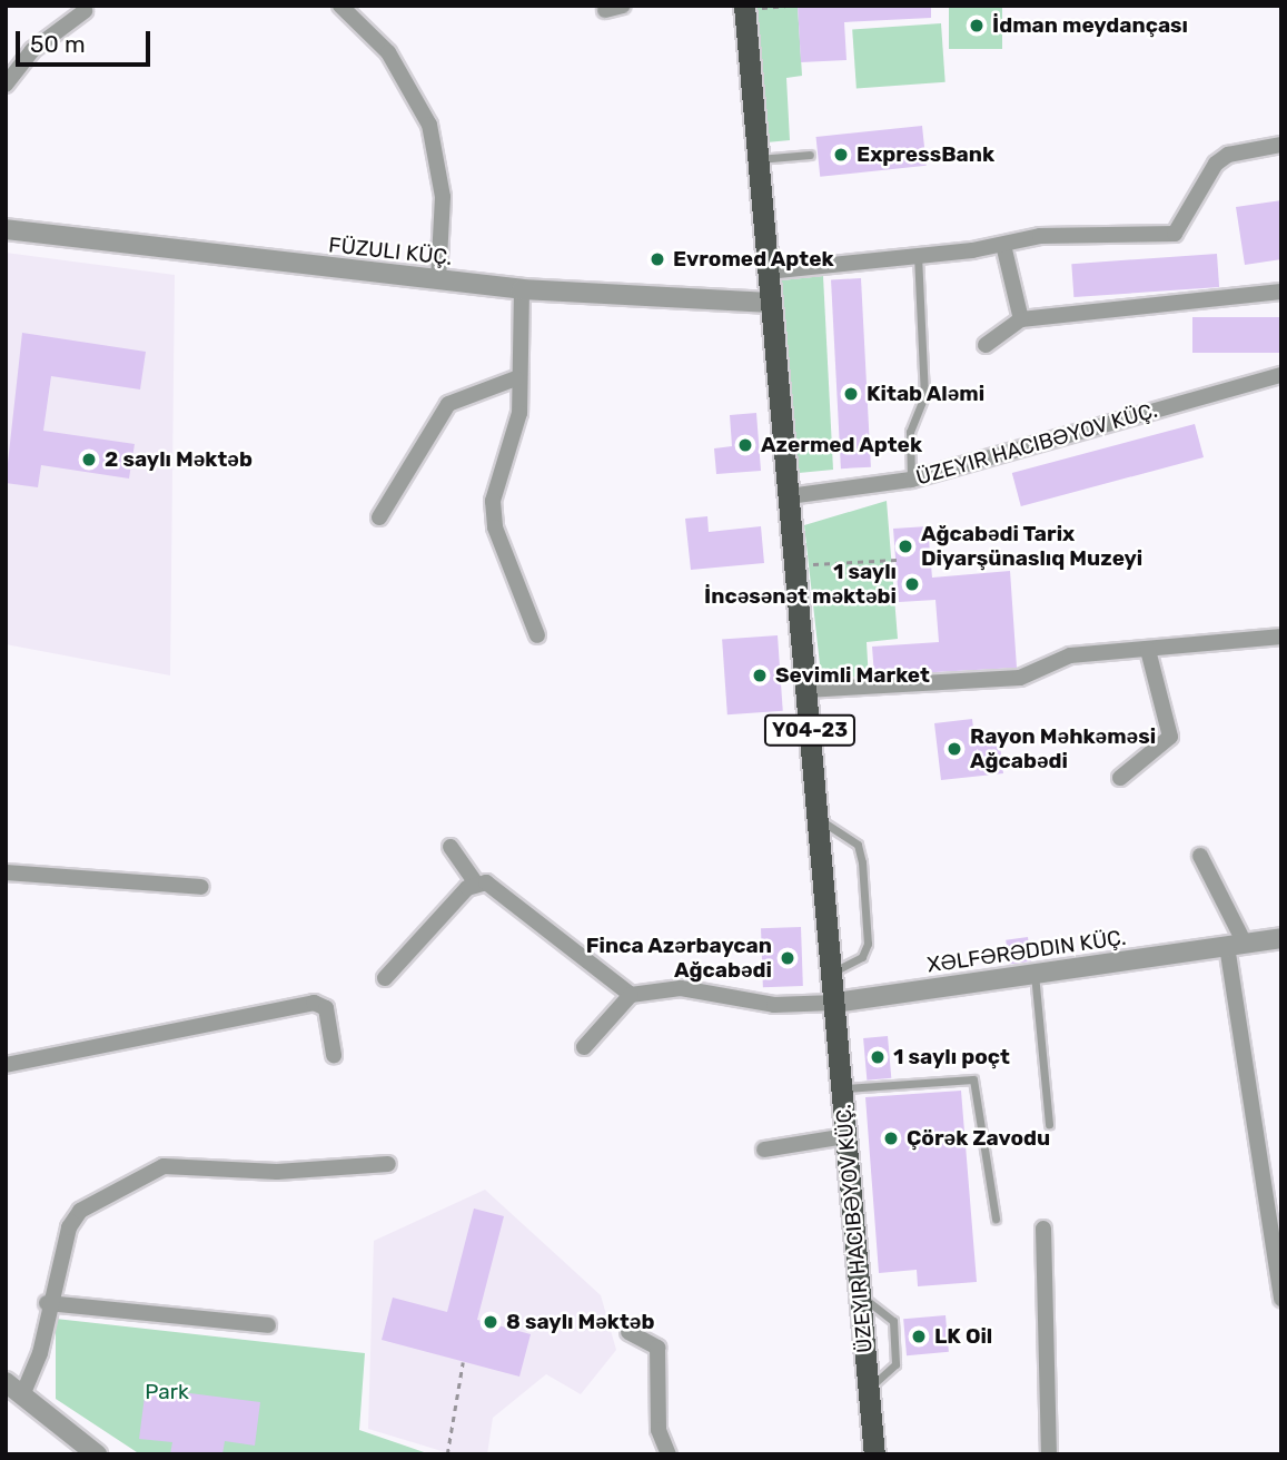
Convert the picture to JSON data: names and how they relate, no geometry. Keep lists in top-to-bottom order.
{
  "streets": {
    "main road": ["Y04-23"],
    "street": ["FÜZULI KÜÇ.", "XƏLFƏRƏDDIN KÜÇ."]
  },
  "crossings": [
    ["FÜZULI KÜÇ.", "Y04-23"],
    ["Y04-23", "XƏLFƏRƏDDIN KÜÇ."]
  ],
  "parks": ["Park"],
  "places": [
    "İdman meydançası",
    "ExpressBank",
    "Evromed Aptek",
    "Kitab Aləmi",
    "Azermed Aptek",
    "2 saylı Məktəb",
    "Ağcabədi Tarix Diyarşünaslıq Muzeyi",
    "1 saylı İncəsənət məktəbi",
    "Sevimli Market",
    "Rayon Məhkəməsi Ağcabədi",
    "Finca Azərbaycan Ağcabədi",
    "1 saylı poçt",
    "Çörək Zavodu",
    "8 saylı Məktəb",
    "LK Oil"
  ],
  "scale_bar": "50 m"
}
